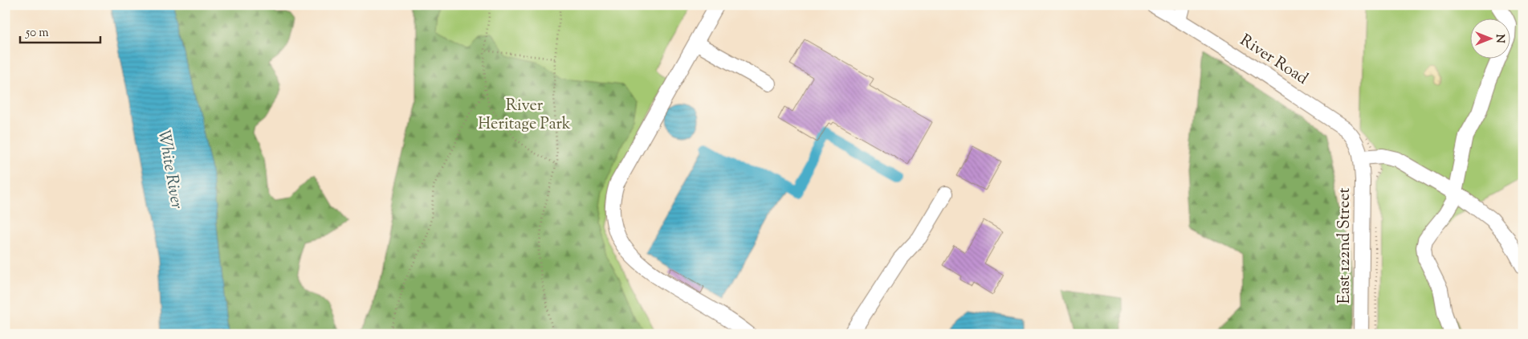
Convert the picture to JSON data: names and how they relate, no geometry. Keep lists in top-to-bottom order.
{
  "streets": {
    "street": ["River Road", "East 122nd Street"]
  },
  "crossings": [
    ["River Road", "East 122nd Street"]
  ],
  "water": ["White River"],
  "parks": ["River Heritage Park"],
  "scale_bar": "50 m",
  "north": "right"
}
